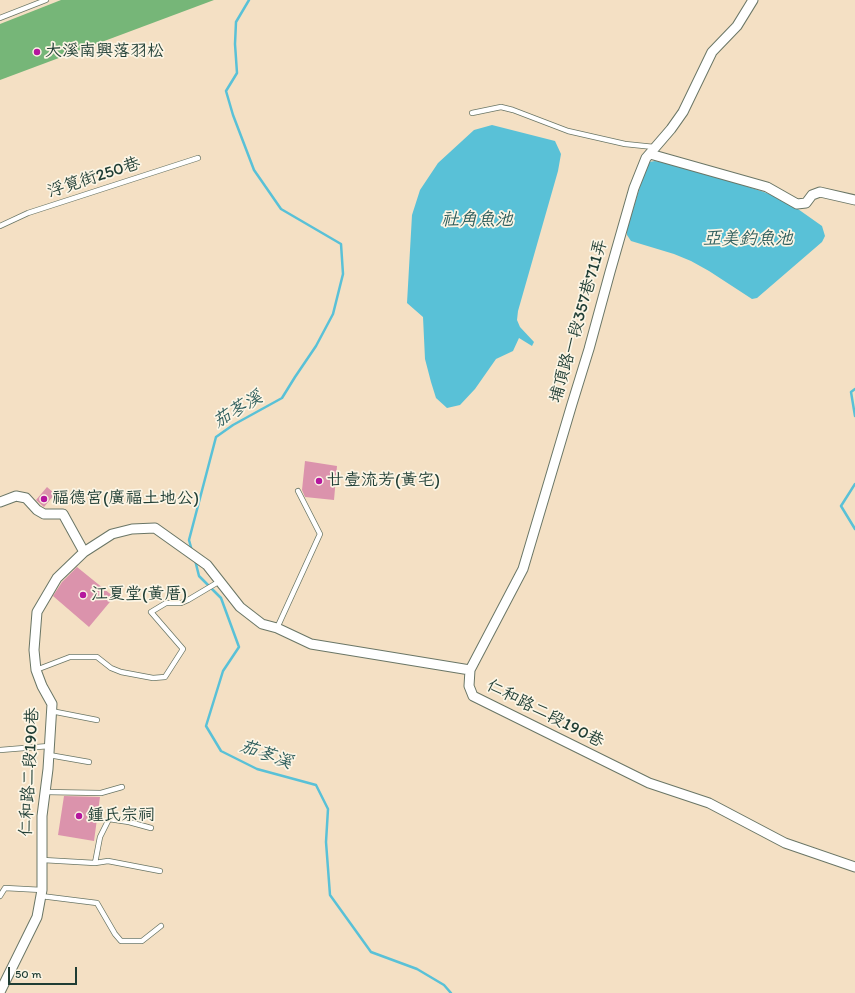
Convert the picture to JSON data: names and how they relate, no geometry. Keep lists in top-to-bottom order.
{
  "streets": {
    "street": ["埔頂路一段357巷711弄", "仁和路二段190巷"],
    "lane": ["浮筧街250巷"]
  },
  "crossings": [
    ["埔頂路一段357巷711弄", "仁和路二段190巷"]
  ],
  "water": ["社角魚池", "亞美釣魚池", "茄苳溪"],
  "places": [
    "大溪南興落羽松",
    "廿壹流芳(黃宅)",
    "福德宮(廣福土地公)",
    "江夏堂(黃厝)",
    "鍾氏宗祠"
  ],
  "scale_bar": "50 m"
}
